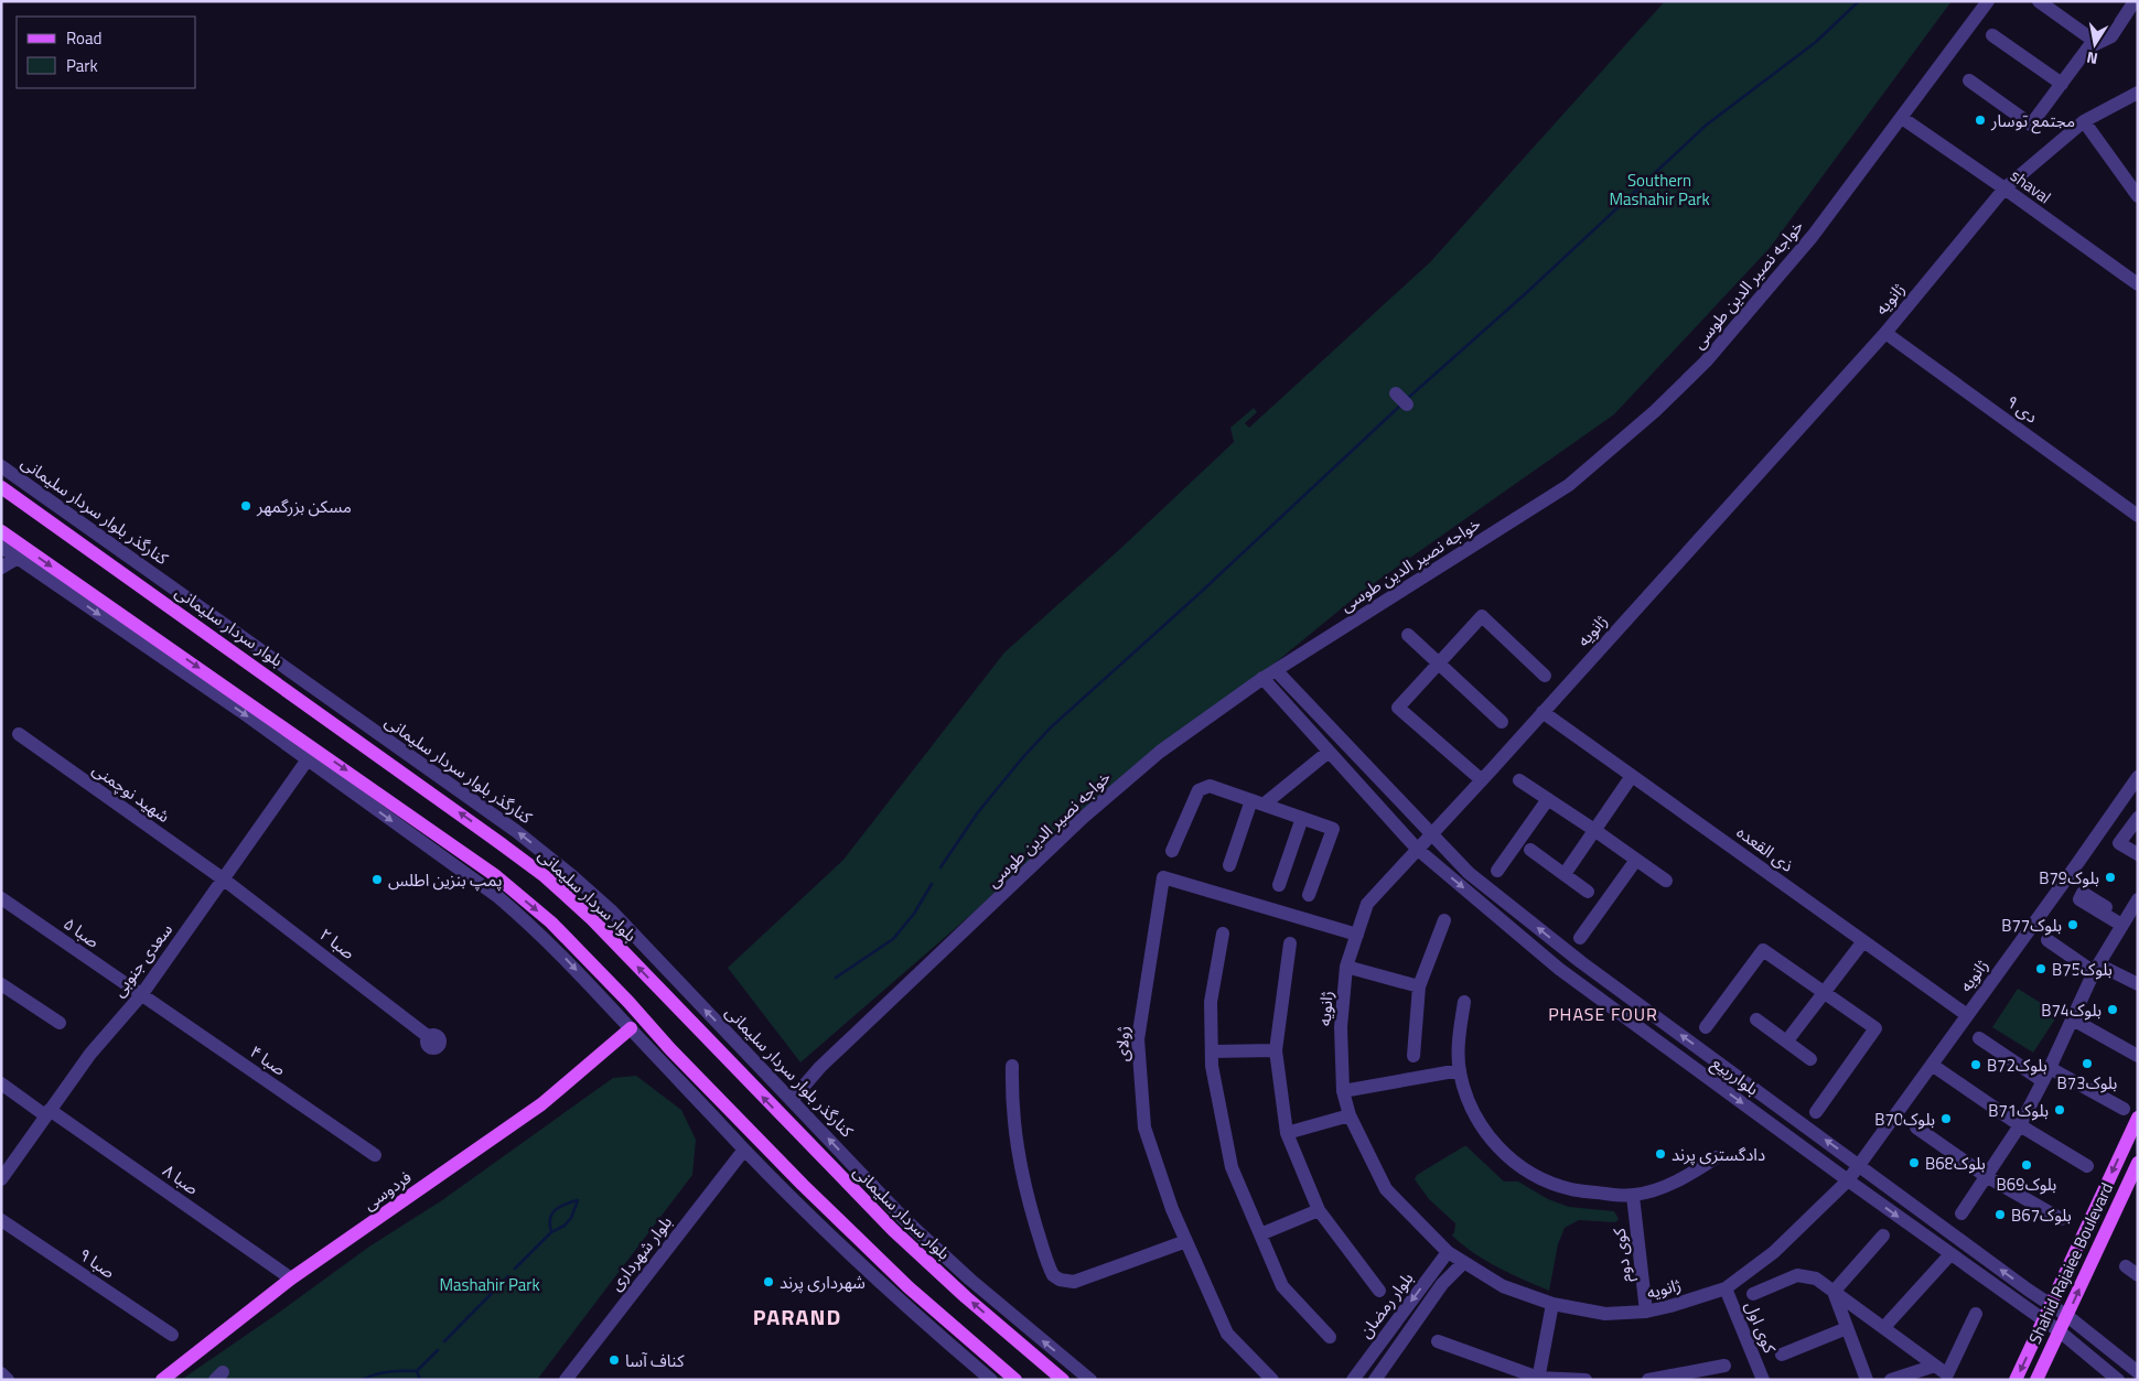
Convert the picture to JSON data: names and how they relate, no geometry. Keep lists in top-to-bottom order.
{
  "streets": {
    "main road": ["بلوار سردار سلیمانی", "فردوسی", "Shahid Rajaiee Boulevard"],
    "street": [
      "shaval",
      "خواجه نصیر الدین طوسی",
      "ژانویه",
      "۹ دی",
      "کنارگذر بلوار سردار سلیمانی",
      "شهید نوچمنی",
      "ذی القعده",
      "صبا ۵",
      "صبا ۲",
      "سعدی جنوبی",
      "ژولای",
      "صبا ۴",
      "بلوارربیع",
      "صبا ۸",
      "بلوار شهرداری",
      "کوی دوم",
      "صبا ۹",
      "بلوار رمضان",
      "کوی اول"
    ]
  },
  "crossings": [
    ["shaval", "خواجه نصیر الدین طوسی"],
    ["shaval", "ژانویه"],
    ["خواجه نصیر الدین طوسی", "کنارگذر بلوار سردار سلیمانی"],
    ["خواجه نصیر الدین طوسی", "بلوارربیع"],
    ["ژانویه", "۹ دی"],
    ["ژانویه", "ذی القعده"],
    ["ژانویه", "ژولای"],
    ["ژانویه", "بلوارربیع"],
    ["ژانویه", "کوی دوم"],
    ["ژانویه", "بلوار رمضان"],
    ["ژانویه", "کوی اول"],
    ["شهید نوچمنی", "صبا ۲"],
    ["شهید نوچمنی", "سعدی جنوبی"],
    ["صبا ۵", "سعدی جنوبی"],
    ["صبا ۵", "صبا ۴"],
    ["صبا ۲", "سعدی جنوبی"],
    ["سعدی جنوبی", "صبا ۴"],
    ["سعدی جنوبی", "صبا ۸"],
    ["بلوارربیع", "Shahid Rajaiee Boulevard"],
    ["صبا ۸", "فردوسی"]
  ],
  "districts": ["PHASE FOUR", "PARAND"],
  "parks": ["Southern Mashahir Park", "Mashahir Park"],
  "places": [
    "مجتمع توسار",
    "مسکن بزرگمهر",
    "B79بلوک",
    "پمپ بنزین اطلس",
    "B77بلوک",
    "B75بلوک",
    "B74بلوک",
    "B73بلوک",
    "B72بلوک",
    "B71بلوک",
    "B70بلوک",
    "دادگستری پرند",
    "B68بلوک",
    "B69بلوک",
    "B67بلوک",
    "شهرداری پرند",
    "کناف آسا"
  ],
  "legend": ["Road", "Park"],
  "north": "bottom"
}
